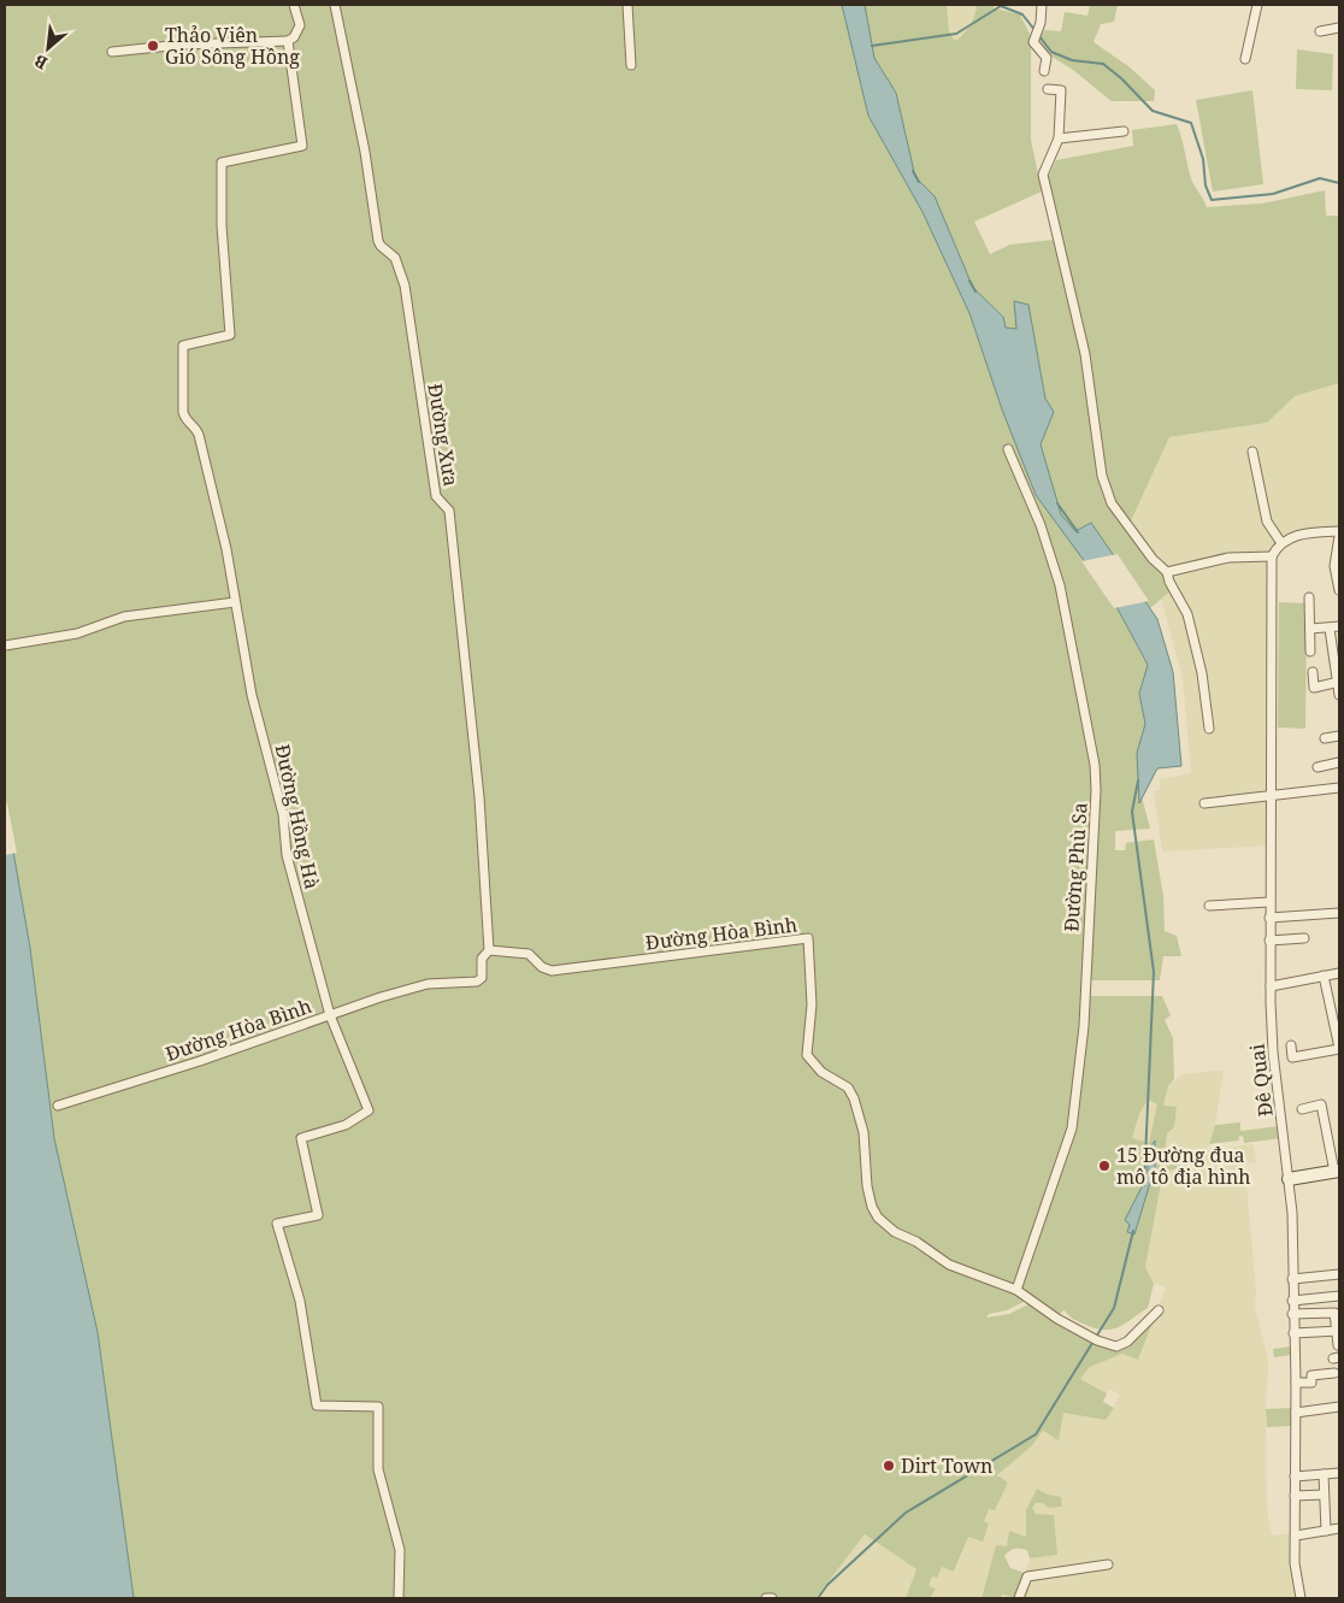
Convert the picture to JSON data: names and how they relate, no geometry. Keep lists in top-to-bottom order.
{
  "streets": {
    "street": [
      "Đường Xưa",
      "Đường Hồng Hà",
      "Đường Phù Sa",
      "Đường Hòa Bình",
      "Đê Quai"
    ]
  },
  "crossings": [
    ["Đường Xưa", "Đường Hòa Bình"],
    ["Đường Hồng Hà", "Đường Hòa Bình"],
    ["Đường Phù Sa", "Đường Hòa Bình"]
  ],
  "places": ["Thảo Viên Gió Sông Hồng", "15 Đường đua mô tô địa hình", "Dirt Town"],
  "north": "bottom left"
}
